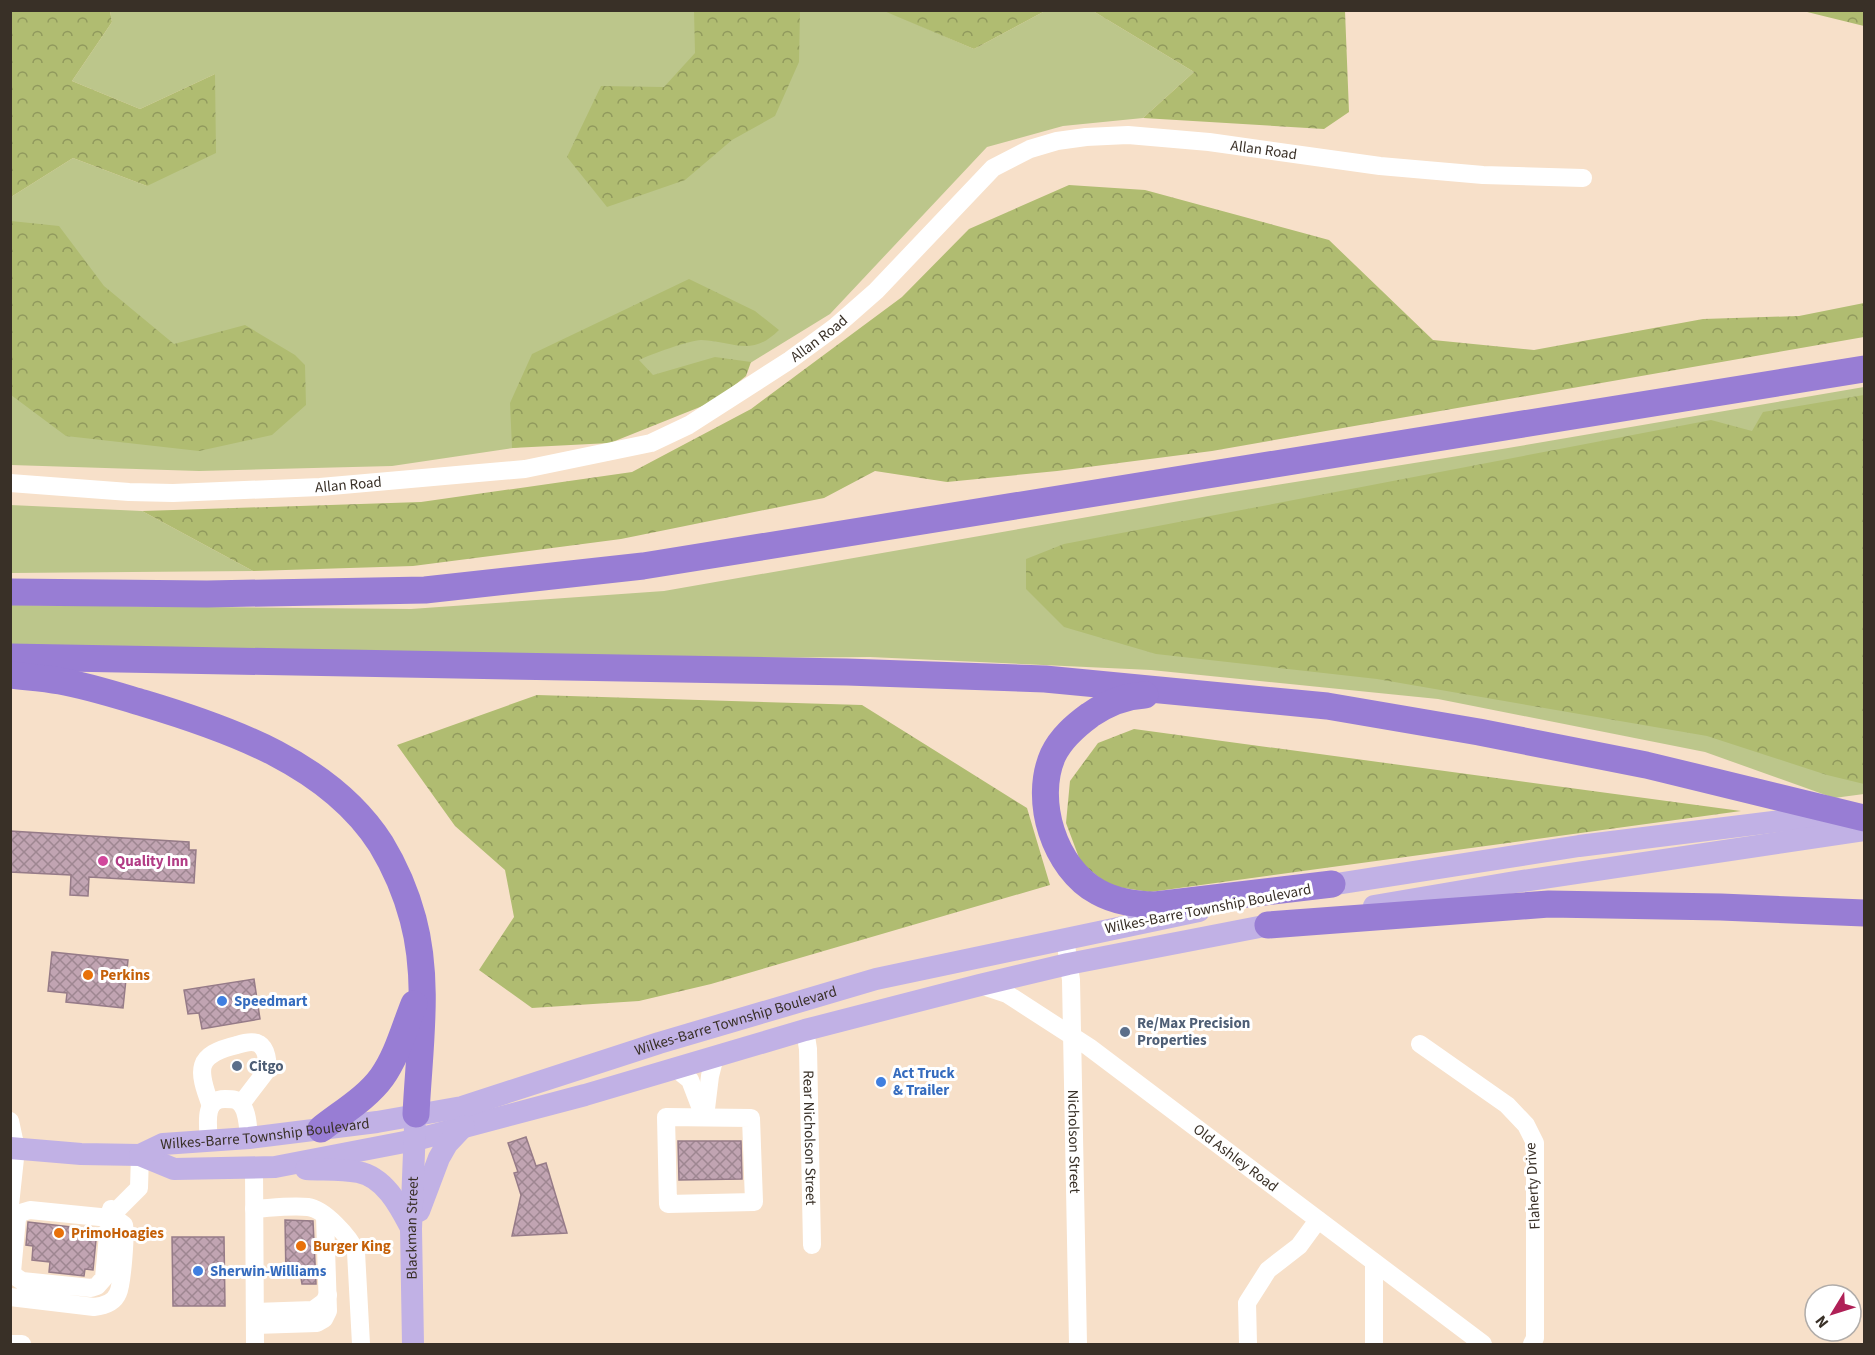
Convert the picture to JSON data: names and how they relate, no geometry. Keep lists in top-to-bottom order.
{
  "streets": {
    "main road": ["Wilkes-Barre Township Boulevard", "Blackman Street"],
    "street": [
      "Allan Road",
      "Rear Nicholson Street",
      "Nicholson Street",
      "Old Ashley Road",
      "Flaherty Drive"
    ]
  },
  "crossings": [
    ["Wilkes-Barre Township Boulevard", "Rear Nicholson Street"],
    ["Wilkes-Barre Township Boulevard", "Nicholson Street"],
    ["Wilkes-Barre Township Boulevard", "Old Ashley Road"],
    ["Wilkes-Barre Township Boulevard", "Blackman Street"],
    ["Nicholson Street", "Old Ashley Road"]
  ],
  "places": [
    "Quality Inn",
    "Perkins",
    "Speedmart",
    "Re/Max Precision Properties",
    "Citgo",
    "Act Truck & Trailer",
    "PrimoHoagies",
    "Burger King",
    "Sherwin-Williams"
  ],
  "north": "bottom left"
}
